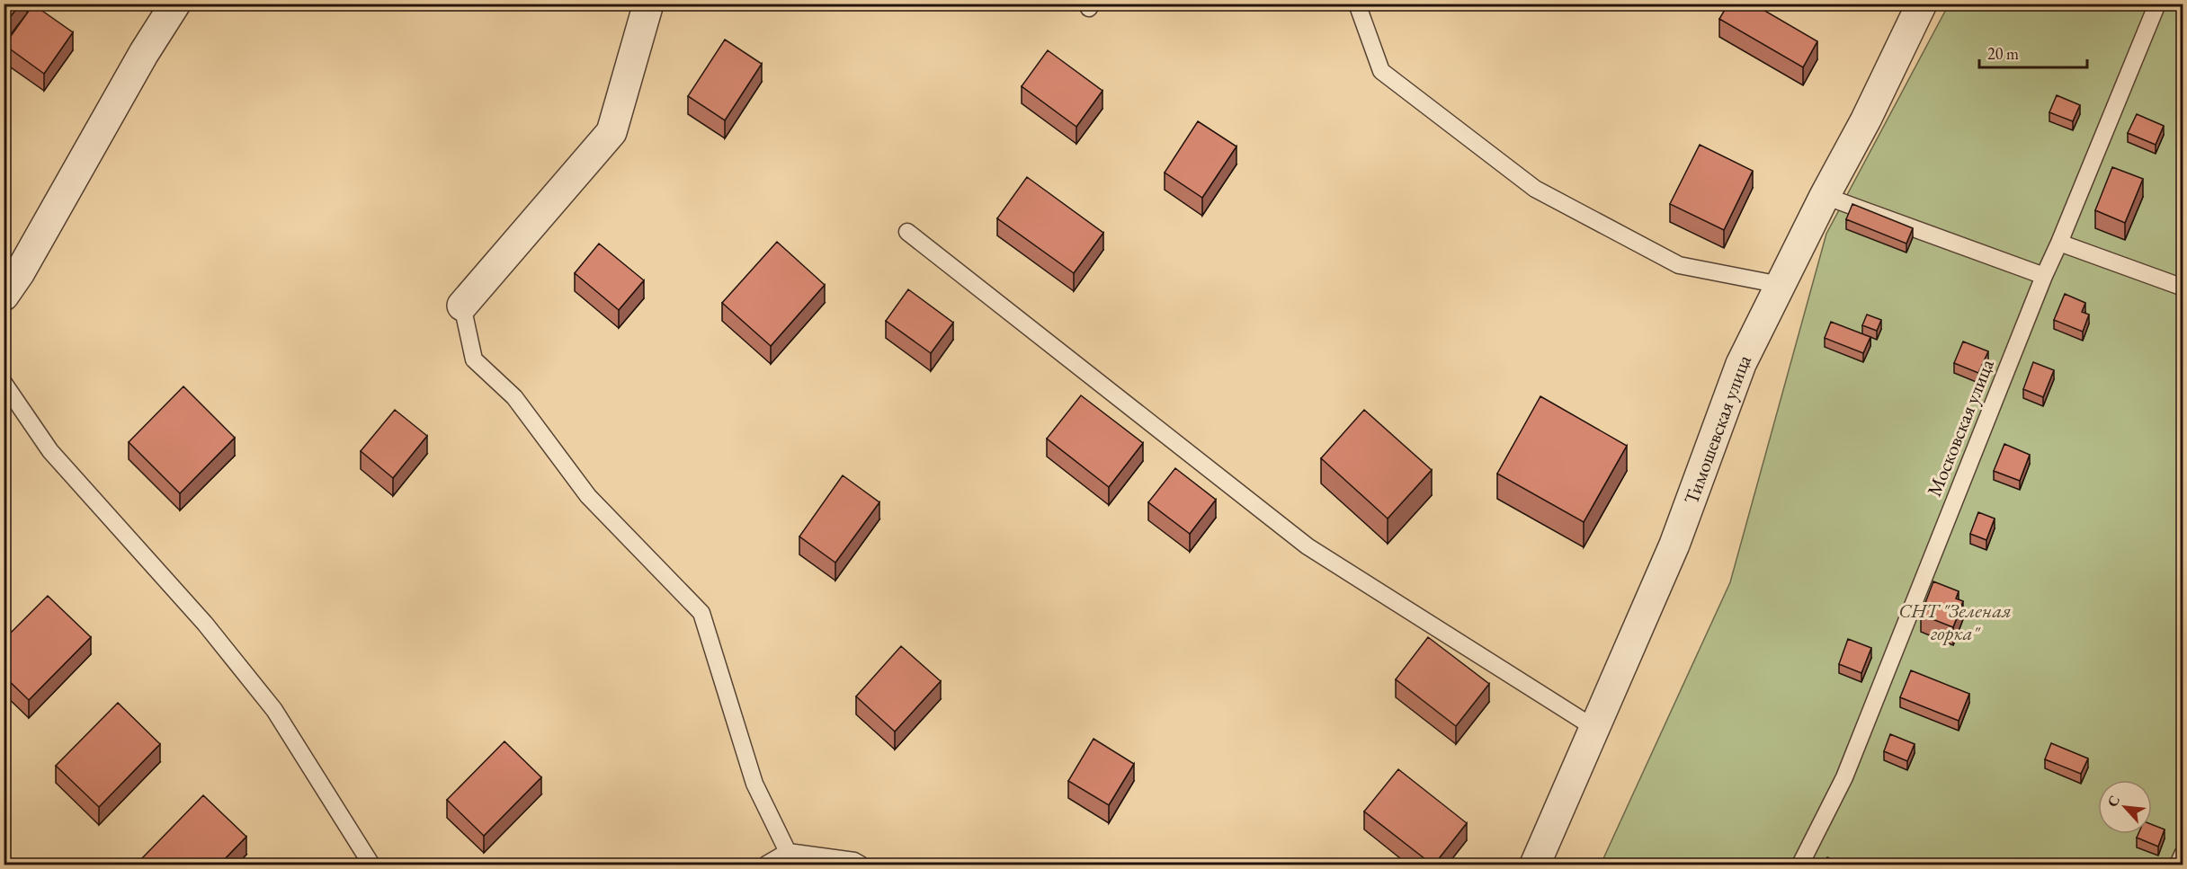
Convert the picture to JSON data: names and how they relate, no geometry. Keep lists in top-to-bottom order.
{
  "streets": {
    "street": ["Тимошевская улица"],
    "lane": ["Московская улица"]
  },
  "parks": ["СНТ \"Зеленая горка\""],
  "scale_bar": "20 m",
  "north": "top left"
}
